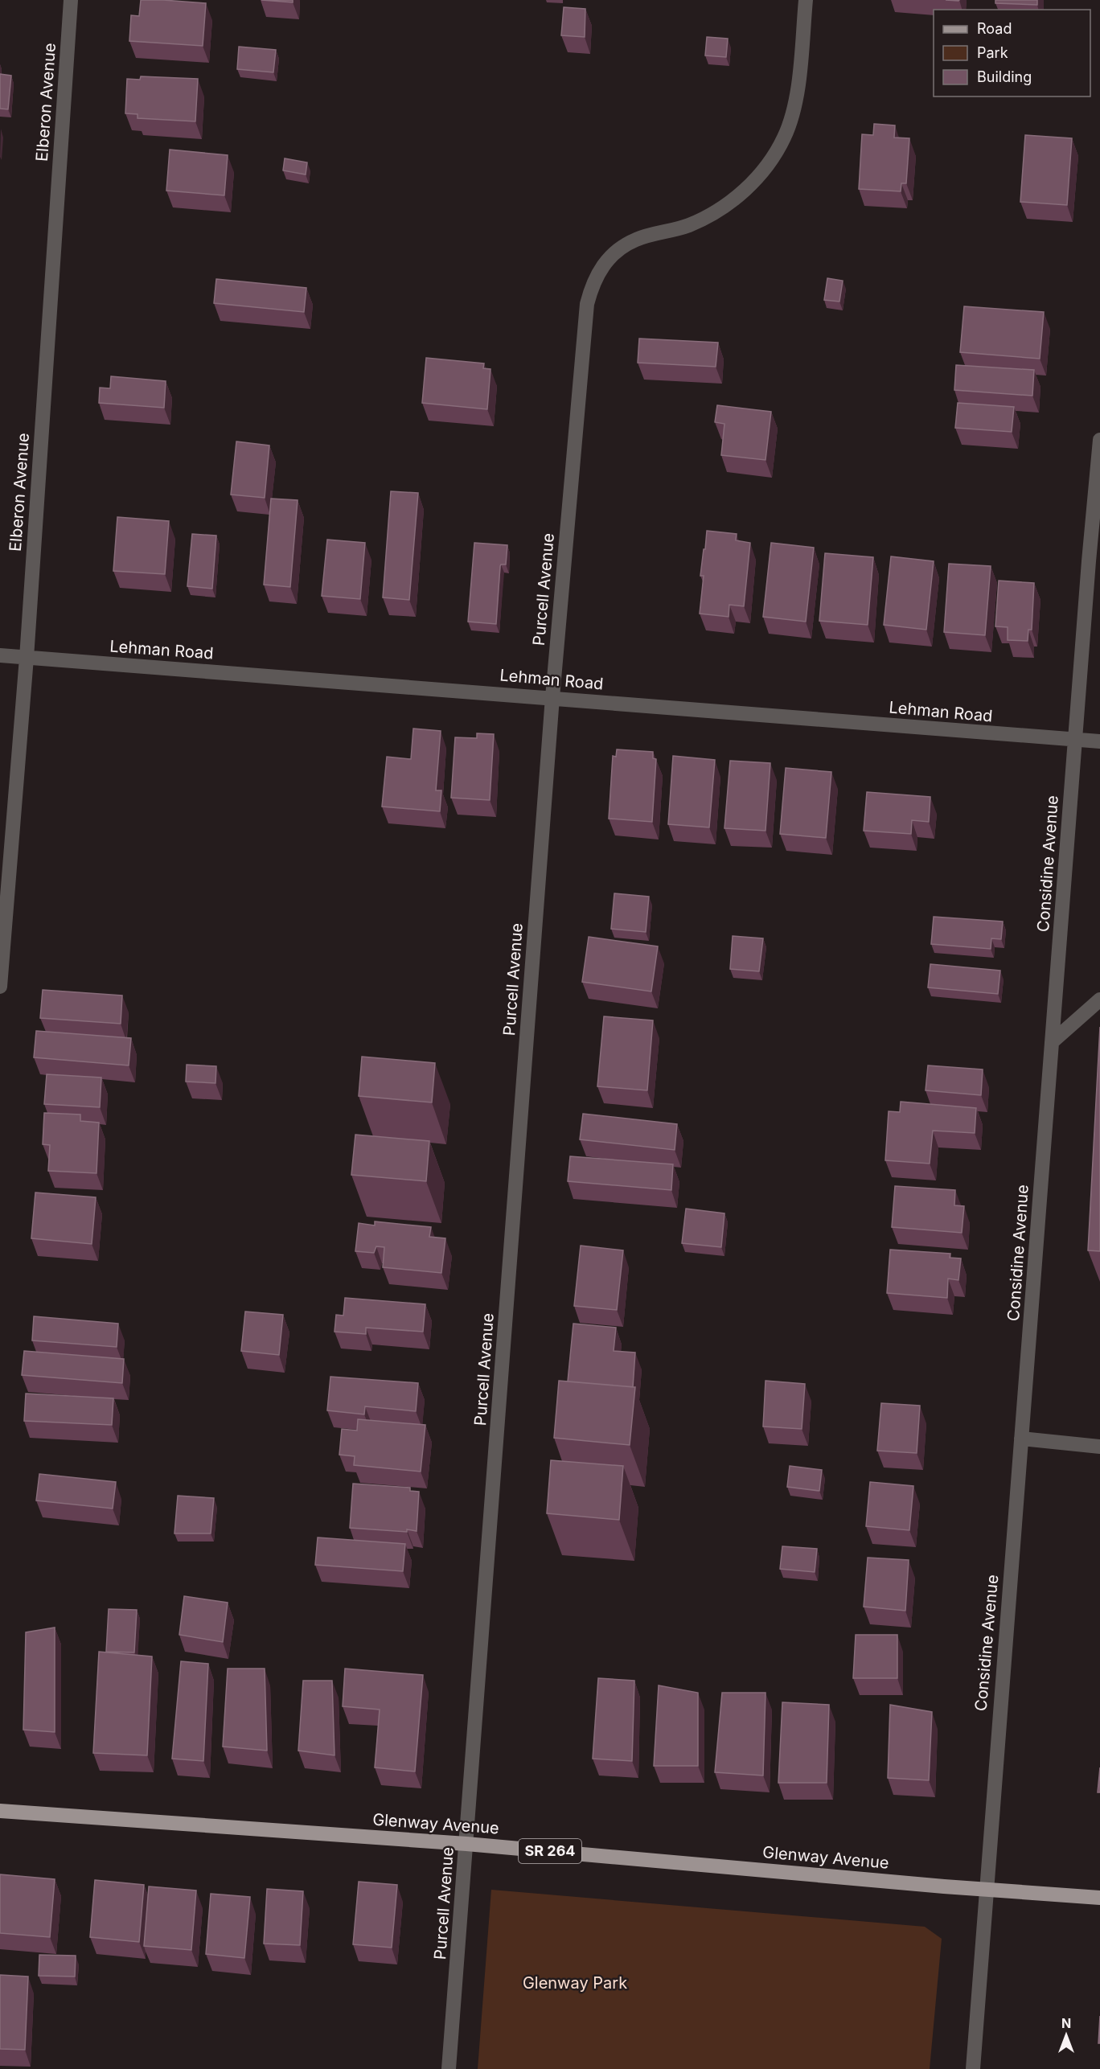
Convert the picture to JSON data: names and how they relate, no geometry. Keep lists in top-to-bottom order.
{
  "streets": {
    "main road": ["Glenway Avenue", "SR 264"],
    "street": [
      "Elberon Avenue",
      "Purcell Avenue",
      "Lehman Road",
      "Considine Avenue"
    ]
  },
  "crossings": [
    ["Elberon Avenue", "Lehman Road"],
    ["Purcell Avenue", "Lehman Road"],
    ["Purcell Avenue", "Glenway Avenue"],
    ["Lehman Road", "Considine Avenue"],
    ["Considine Avenue", "Glenway Avenue"]
  ],
  "parks": ["Glenway Park"],
  "legend": ["Road", "Park", "Building"],
  "north": "top"
}
